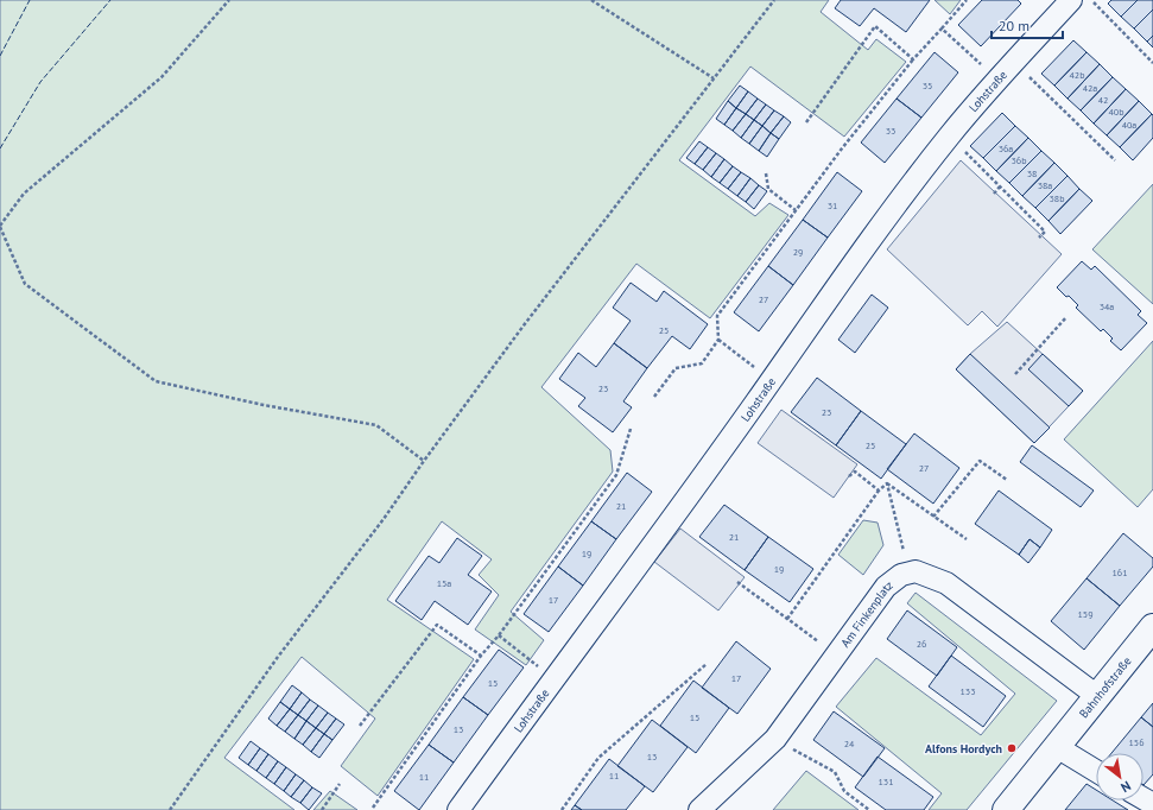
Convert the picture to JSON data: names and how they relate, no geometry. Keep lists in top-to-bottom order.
{
  "streets": {
    "street": ["Lohstraße", "Am Finkenplatz", "Bahnhofstraße"]
  },
  "places": ["Alfons Hordych"],
  "house_numbers": [
    "42b",
    "35",
    "42a",
    "42",
    "40b",
    "40a",
    "33",
    "36a",
    "36b",
    "38",
    "38a",
    "38b",
    "31",
    "29",
    "27",
    "34a",
    "25",
    "23",
    "23",
    "25",
    "27",
    "21",
    "21",
    "19",
    "19",
    "161",
    "15a",
    "17",
    "159",
    "26",
    "17",
    "15",
    "133",
    "15",
    "13",
    "156",
    "24",
    "13",
    "11",
    "11",
    "131"
  ],
  "scale_bar": "20 m",
  "north": "bottom right"
}
